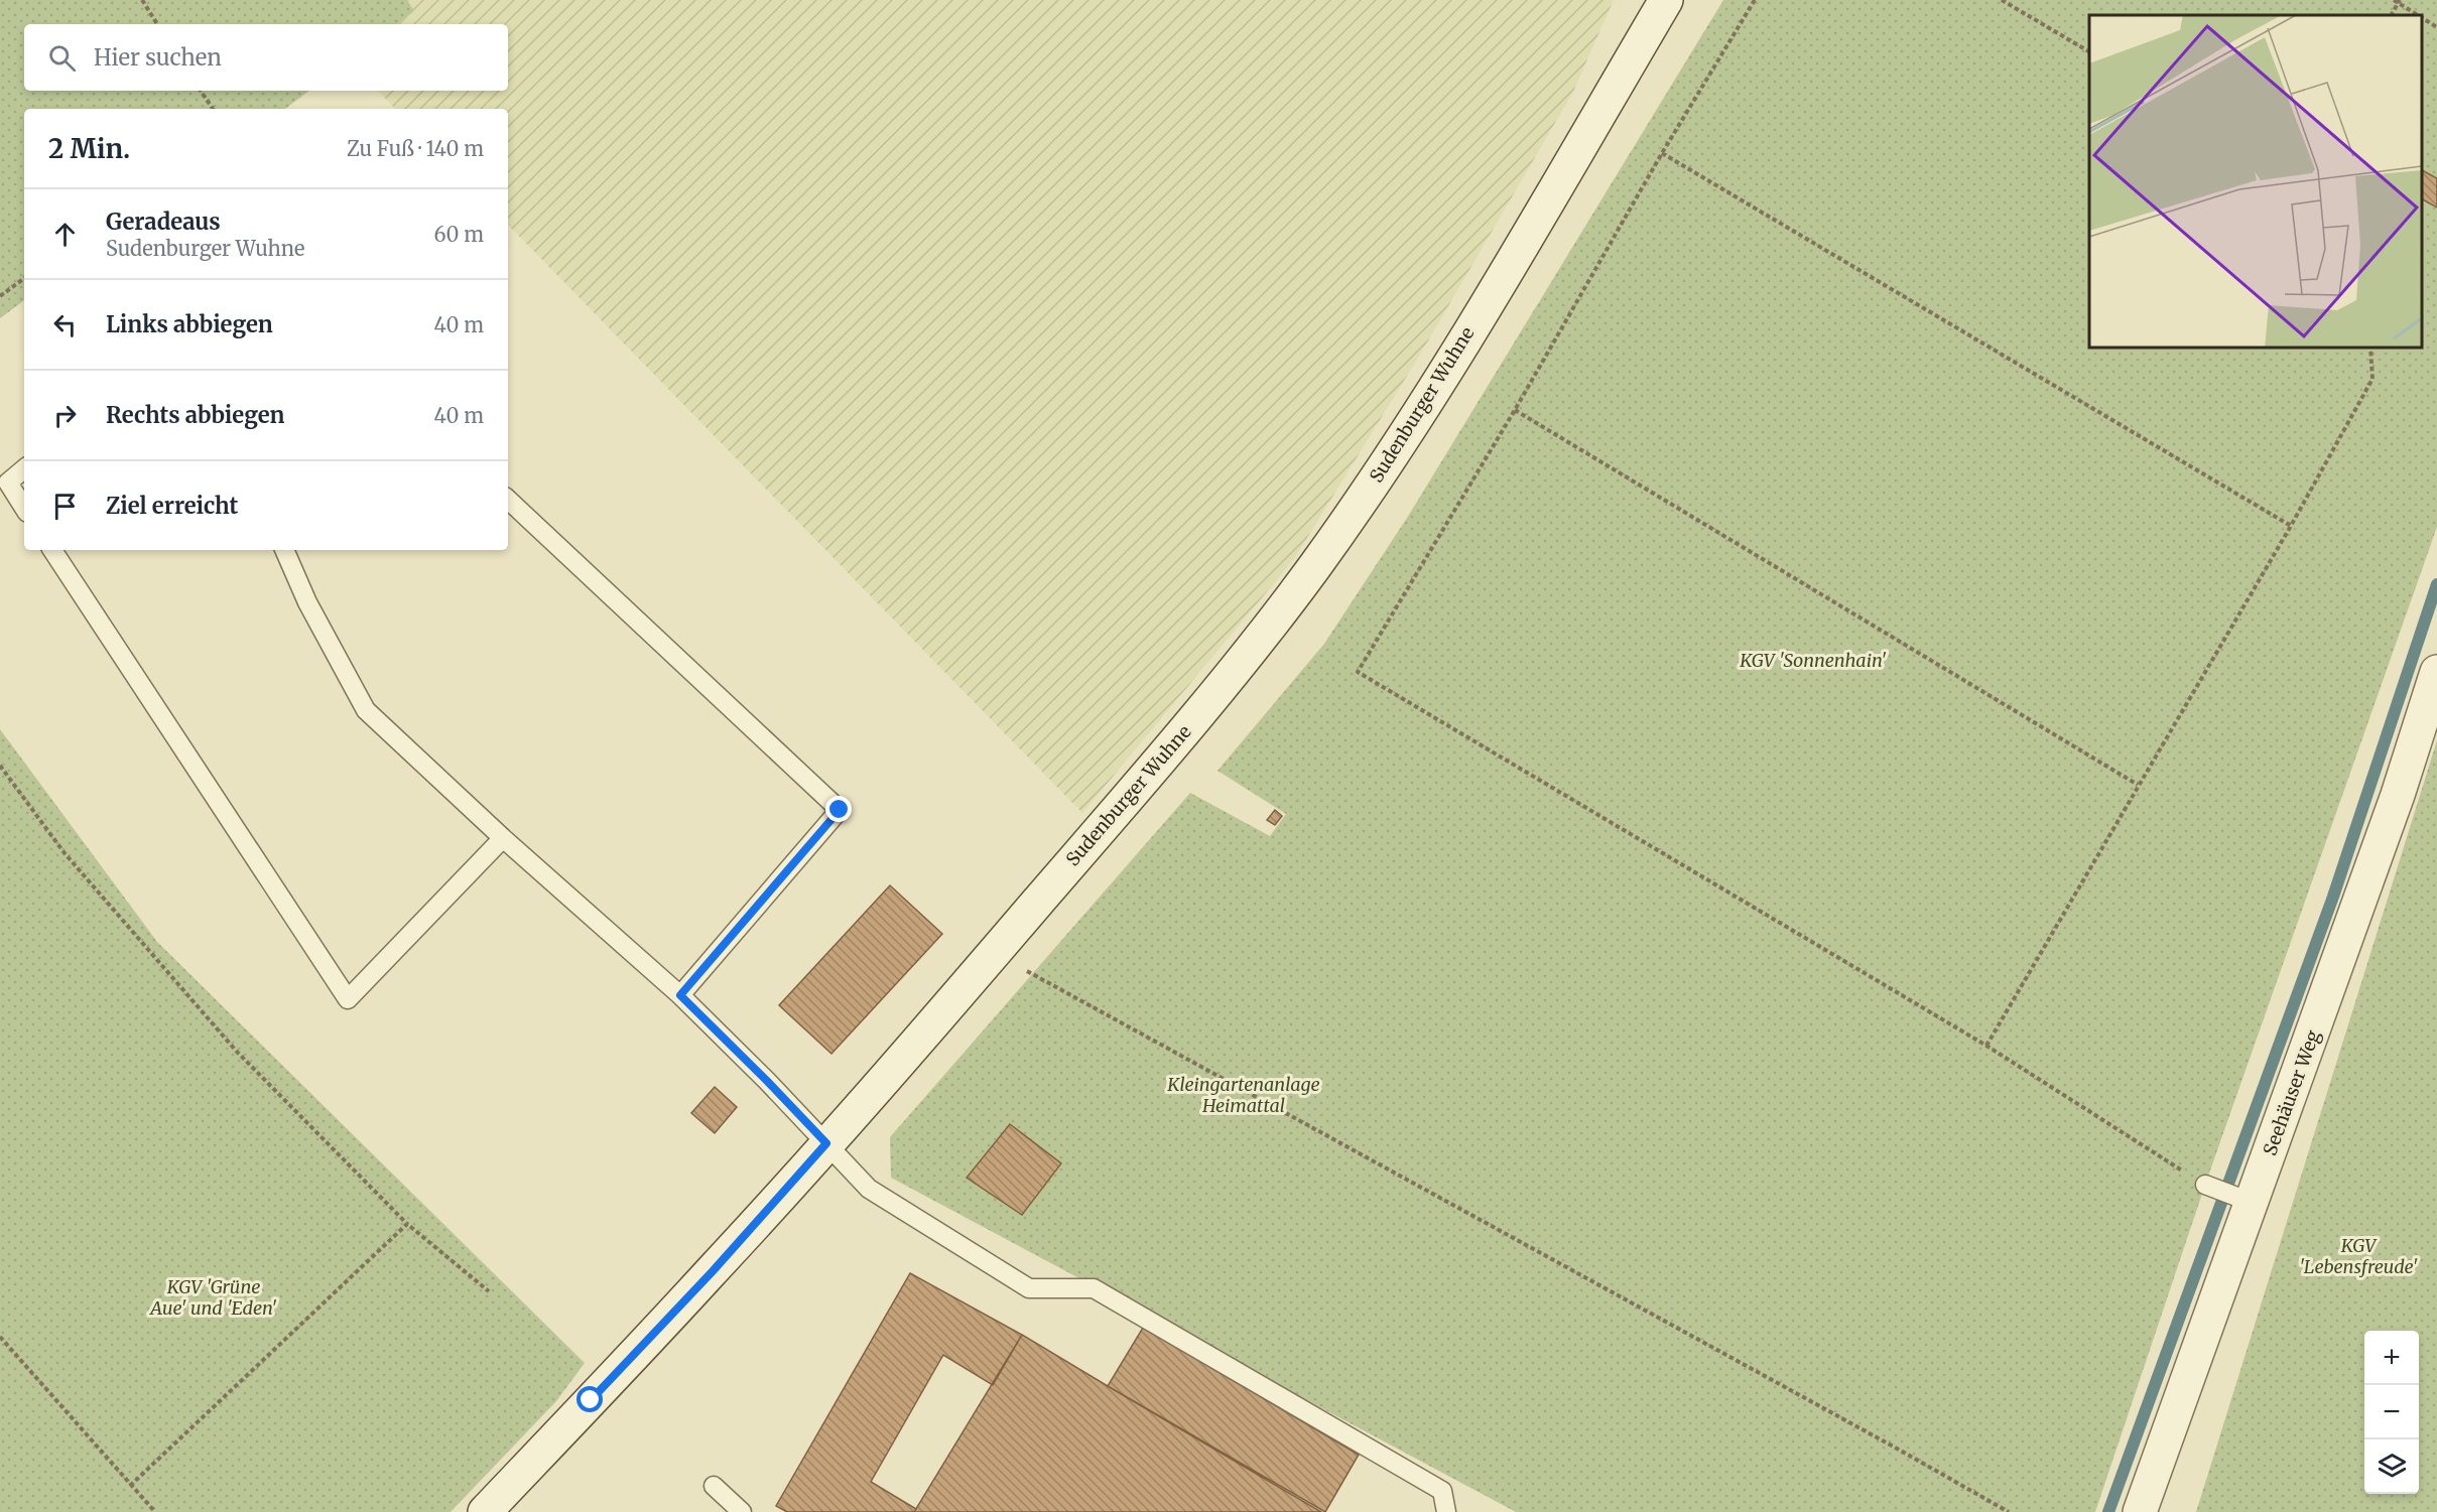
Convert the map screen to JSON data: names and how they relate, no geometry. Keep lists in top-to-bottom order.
{
  "streets": {
    "main road": ["Sudenburger Wuhne", "Seehäuser Weg"]
  },
  "parks": [
    "KGV 'Sonnenhain'",
    "Kleingartenanlage Heimattal",
    "KGV 'Lebensfreude'",
    "KGV 'Grüne Aue' und 'Eden'"
  ],
  "page": {
    "search": "Hier suchen",
    "heading": ["2 Min.", "Zu Fuß · 140 m"],
    "list": [
      ["Geradeaus", "Sudenburger Wuhne", "60 m"],
      ["Links abbiegen", "40 m"],
      ["Rechts abbiegen", "40 m"],
      "Ziel erreicht"
    ],
    "map_buttons": ["+", "−"]
  }
}
